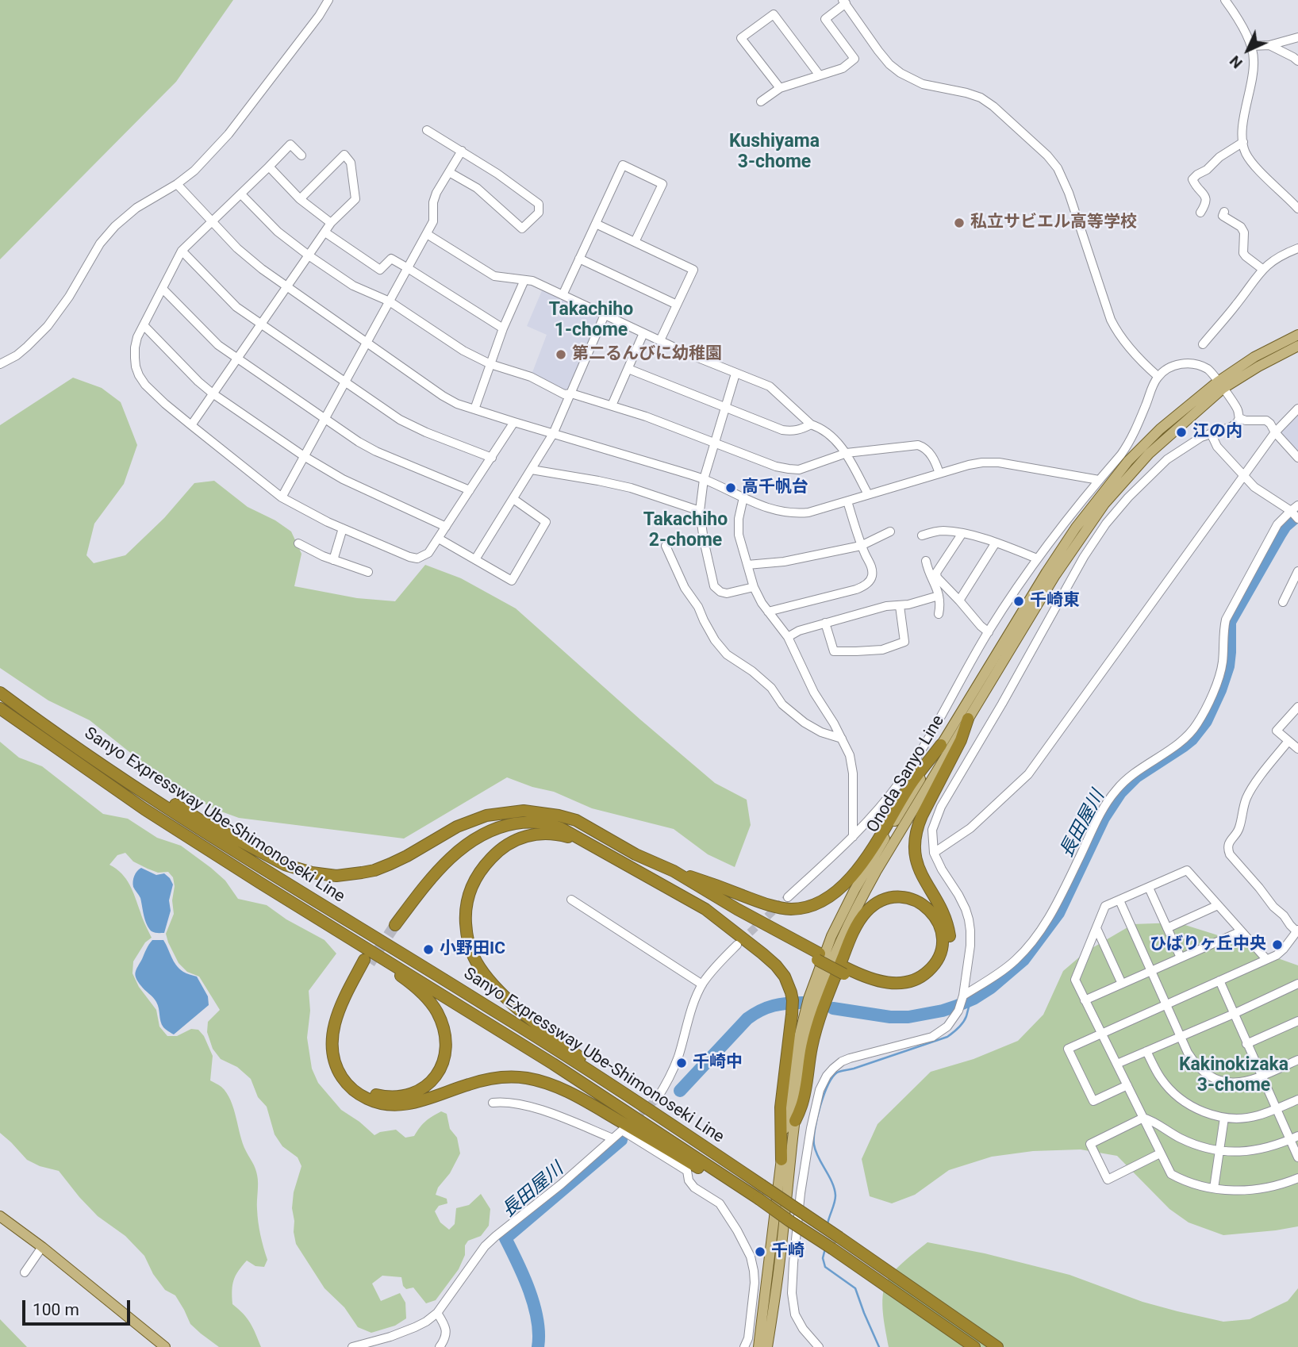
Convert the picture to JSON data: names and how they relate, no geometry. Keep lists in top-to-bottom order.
{
  "streets": {
    "highway": ["Sanyo Expressway Ube-Shimonoseki Line"],
    "main road": ["Onoda Sanyo Line"]
  },
  "districts": [
    "Kushiyama 3-chome",
    "Takachiho 1-chome",
    "Takachiho 2-chome",
    "Kakinokizaka 3-chome"
  ],
  "water": ["長田屋川"],
  "places": [
    "私立サビエル高等学校",
    "第二るんびに幼稚園",
    "江の内",
    "高千帆台",
    "千崎東",
    "ひばりヶ丘中央",
    "小野田IC",
    "千崎中",
    "千崎"
  ],
  "scale_bar": "100 m",
  "north": "bottom left"
}
